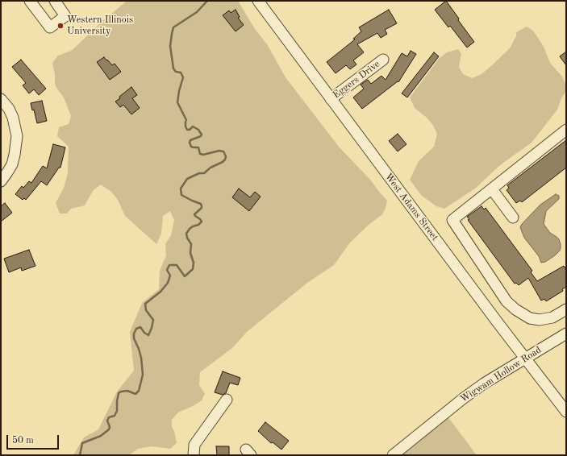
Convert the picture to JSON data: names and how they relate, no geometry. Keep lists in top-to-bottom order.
{
  "streets": {
    "street": ["Eggers Drive", "West Adams Street", "Wigwam Hollow Road"]
  },
  "crossings": [
    ["Eggers Drive", "West Adams Street"],
    ["West Adams Street", "Wigwam Hollow Road"]
  ],
  "places": ["Western Illinois University"],
  "scale_bar": "50 m"
}
